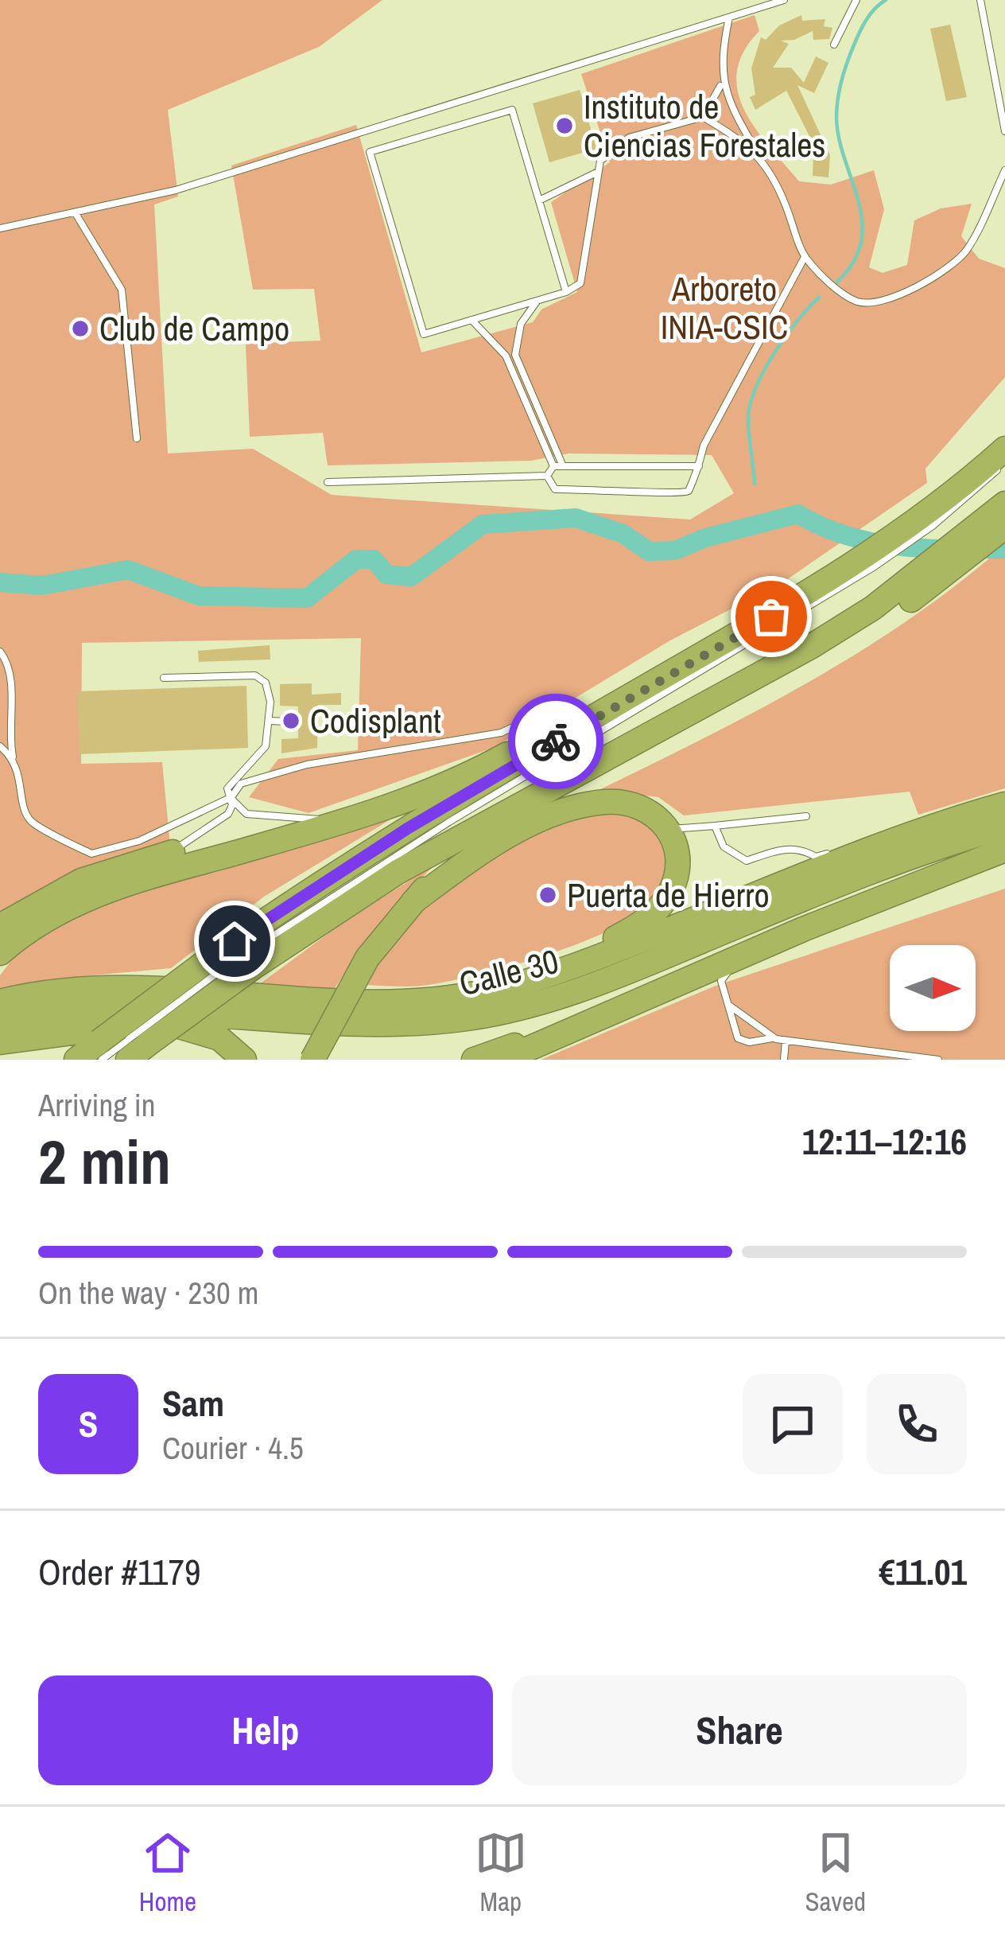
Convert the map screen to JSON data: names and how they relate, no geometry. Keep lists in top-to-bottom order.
{
  "streets": {
    "highway": ["Calle 30"]
  },
  "parks": ["Arboreto INIA-CSIC"],
  "places": [
    "Instituto de Ciencias Forestales",
    "Club de Campo",
    "Codisplant",
    "Puerta de Hierro"
  ],
  "north": "right",
  "page": {
    "heading": ["2 min", "Arriving in", "12:11–12:16"],
    "panel": [
      "Sam",
      "Courier · 4.5",
      "Order #1179",
      "€11.01"
    ],
    "bar": "On the way · 230 m",
    "round": "S",
    "buttons": ["Help", "Share"],
    "tabs": ["Home", "Map", "Saved"]
  }
}
